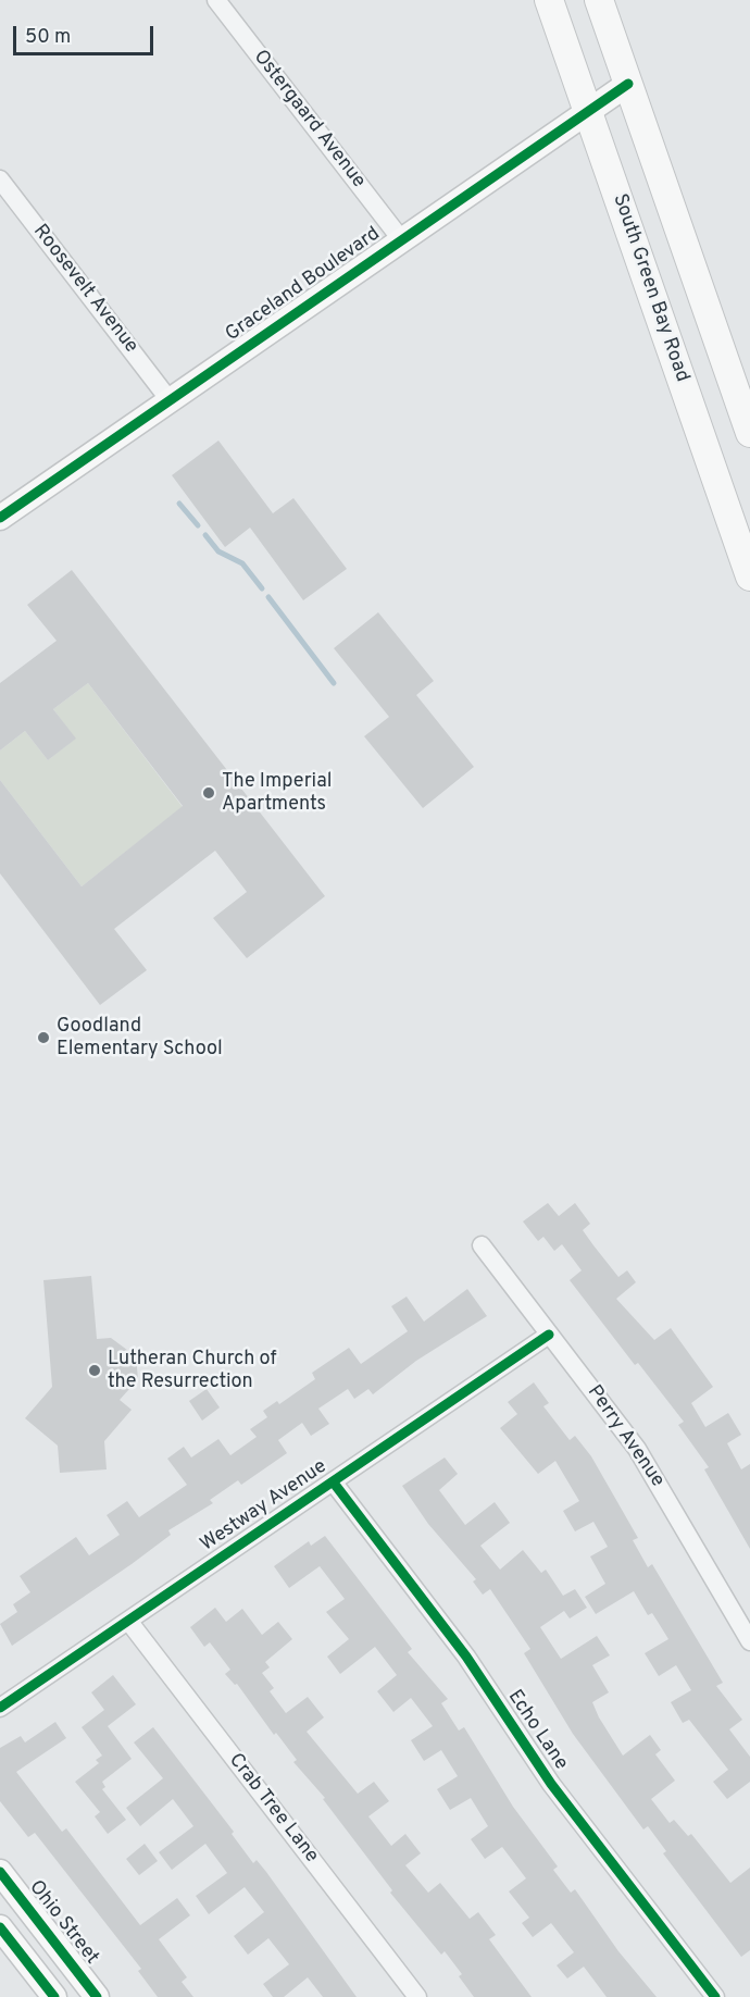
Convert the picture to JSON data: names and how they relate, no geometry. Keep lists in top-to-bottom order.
{
  "streets": {
    "main road": ["South Green Bay Road"],
    "street": [
      "Ostergaard Avenue",
      "Graceland Boulevard",
      "Roosevelt Avenue",
      "Perry Avenue",
      "Westway Avenue",
      "Echo Lane",
      "Crab Tree Lane",
      "Ohio Street"
    ]
  },
  "crossings": [
    ["Ostergaard Avenue", "Graceland Boulevard"],
    ["Graceland Boulevard", "South Green Bay Road"],
    ["Graceland Boulevard", "Roosevelt Avenue"],
    ["Perry Avenue", "Westway Avenue"],
    ["Westway Avenue", "Echo Lane"],
    ["Westway Avenue", "Crab Tree Lane"]
  ],
  "places": ["The Imperial Apartments", "Goodland Elementary School", "Lutheran Church of the Resurrection"],
  "scale_bar": "50 m"
}
